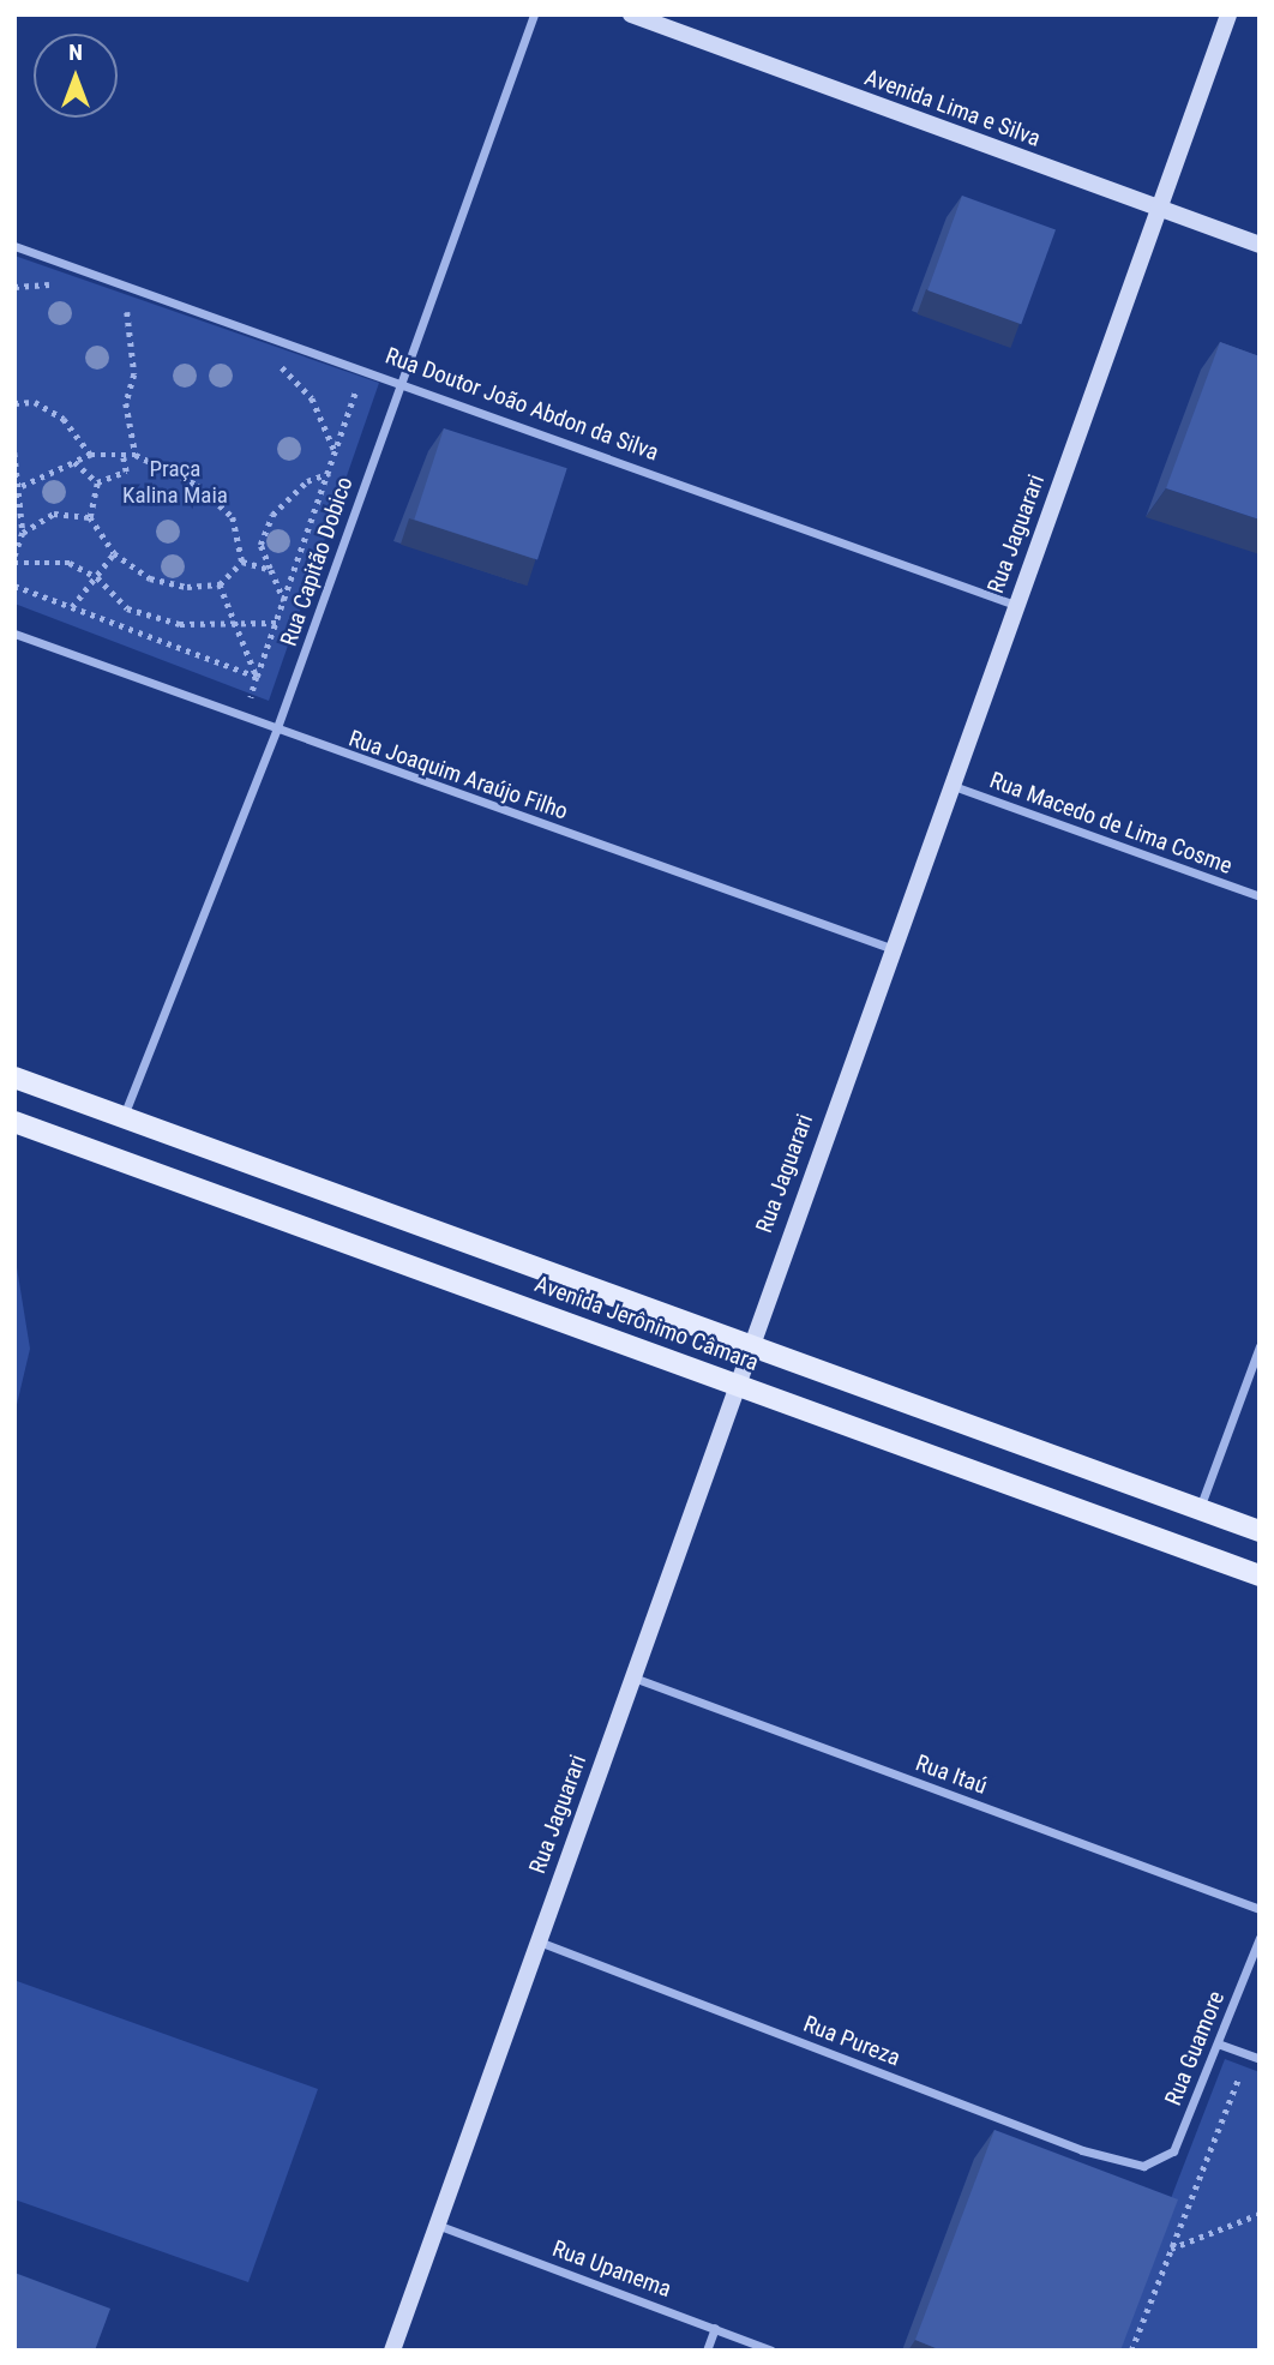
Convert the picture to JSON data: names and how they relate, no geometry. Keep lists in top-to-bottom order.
{
  "streets": {
    "main road": ["Avenida Lima e Silva", "Rua Jaguarari", "Avenida Jerônimo Câmara"],
    "street": [
      "Rua Doutor João Abdon da Silva",
      "Rua Capitão Dobico",
      "Rua Joaquim Araújo Filho",
      "Rua Macedo de Lima Cosme",
      "Rua Itaú",
      "Rua Pureza",
      "Rua Guamore",
      "Rua Upanema"
    ]
  },
  "crossings": [
    ["Avenida Lima e Silva", "Rua Jaguarari"],
    ["Rua Doutor João Abdon da Silva", "Rua Jaguarari"],
    ["Rua Doutor João Abdon da Silva", "Rua Capitão Dobico"],
    ["Rua Jaguarari", "Rua Joaquim Araújo Filho"],
    ["Rua Jaguarari", "Rua Macedo de Lima Cosme"],
    ["Rua Jaguarari", "Avenida Jerônimo Câmara"],
    ["Rua Jaguarari", "Rua Itaú"],
    ["Rua Jaguarari", "Rua Pureza"],
    ["Rua Jaguarari", "Rua Upanema"],
    ["Rua Capitão Dobico", "Rua Joaquim Araújo Filho"],
    ["Rua Capitão Dobico", "Avenida Jerônimo Câmara"],
    ["Rua Pureza", "Rua Guamore"]
  ],
  "parks": ["Praça Kalina Maia"],
  "north": "top"
}
